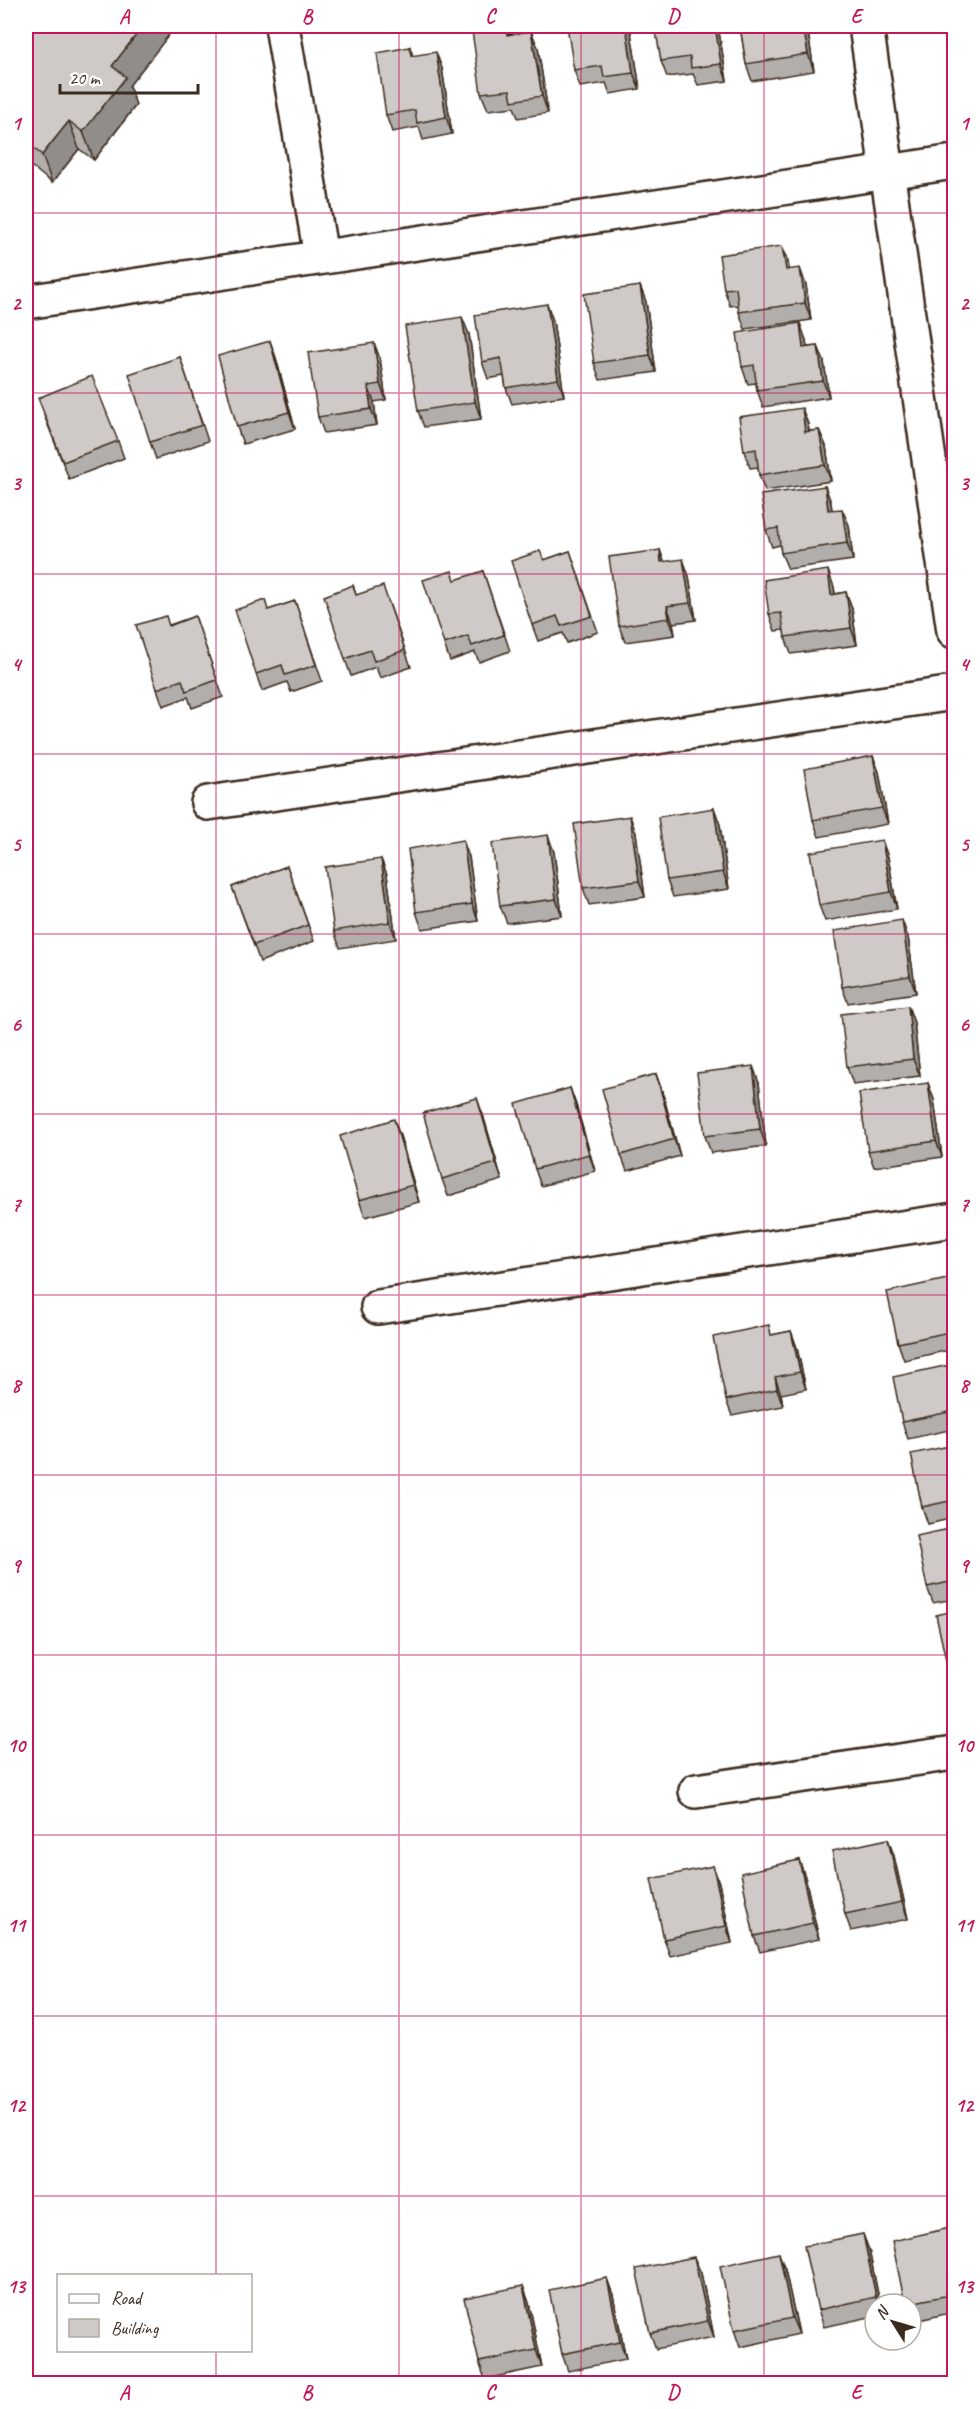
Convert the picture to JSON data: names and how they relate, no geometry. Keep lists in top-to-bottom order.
{
  "legend": ["Road", "Building"],
  "scale_bar": "20 m",
  "north": "top left",
  "grid": {
    "columns": [
      "A",
      "B",
      "C",
      "D",
      "E"
    ],
    "rows": [
      "1",
      "2",
      "3",
      "4",
      "5",
      "6",
      "7",
      "8",
      "9",
      "10",
      "11",
      "12",
      "13"
    ]
  }
}
